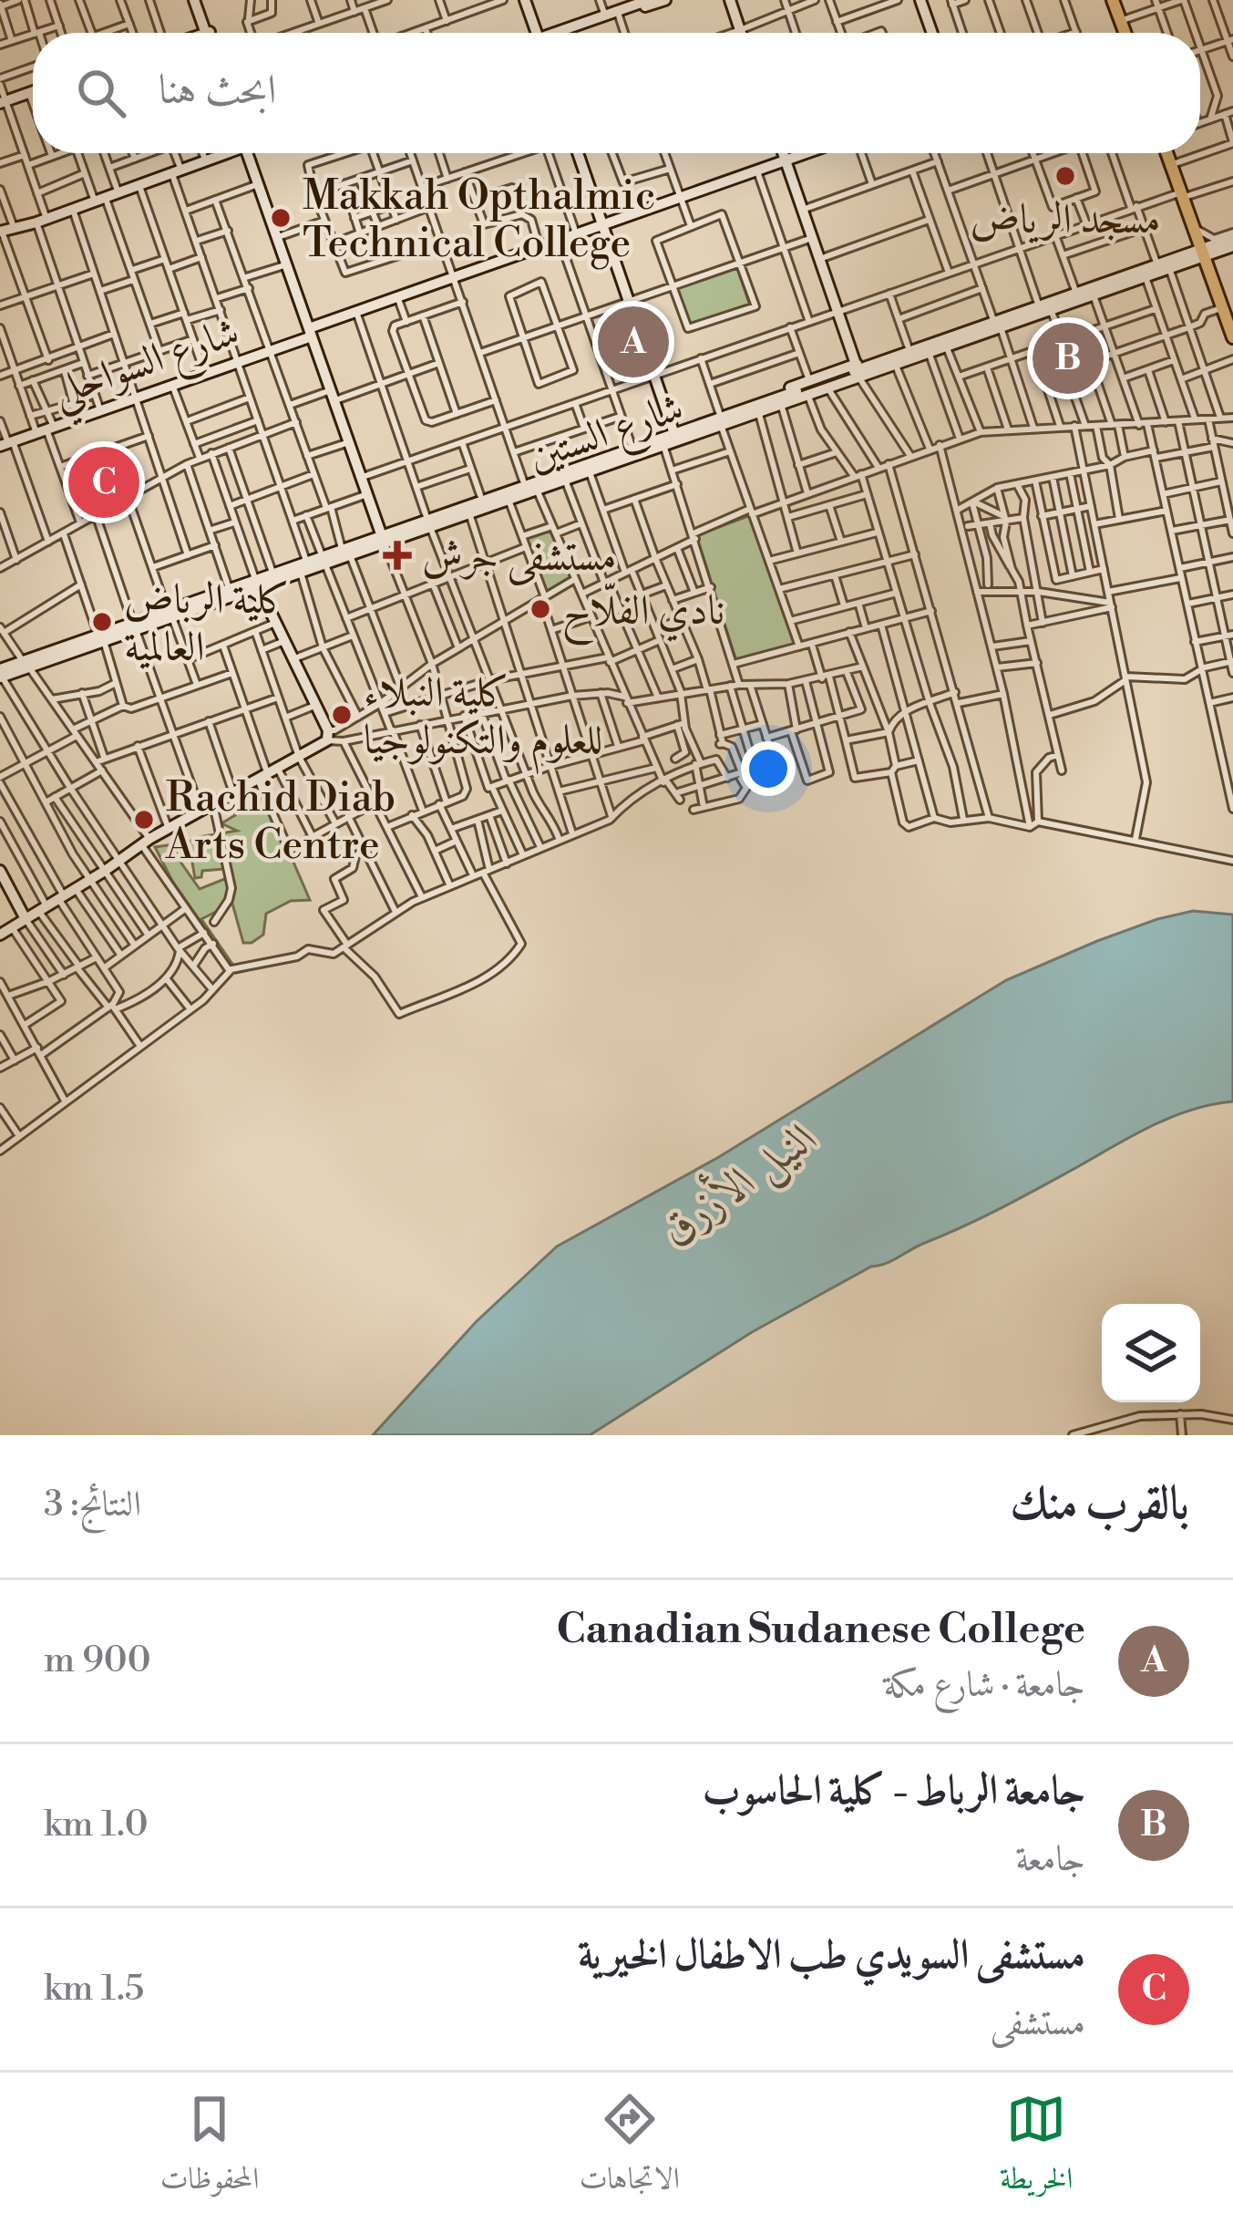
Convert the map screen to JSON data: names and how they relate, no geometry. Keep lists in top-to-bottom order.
{
  "streets": {
    "street": ["شارع السواحلي", "شارع الستين"]
  },
  "water": ["النيل الأزرق"],
  "places": {
    "other": [
      "مسجد الرياض",
      "Makkah Opthalmic Technical College",
      "نادي الفلّاح",
      "كلية الرباض العالمية",
      "كلية النبلاء للعلوم والتكنولوجيا",
      "Rachid Diab Arts Centre"
    ],
    "health": ["مستشفى جرش"]
  },
  "page": {
    "search": "ابحث هنا",
    "pins": ["A", "B", "C"],
    "heading": ["بالقرب منك", "النتائج: 3"],
    "list": [
      {
        "mark": "A",
        "name": "Canadian Sudanese College",
        "note": "جامعة · شارع مكة",
        "value": "900 m"
      },
      {
        "mark": "B",
        "name": "جامعة الرباط - كلية الحاسوب",
        "note": "جامعة",
        "value": "1.0 km"
      },
      {
        "mark": "C",
        "name": "مستشفى السويدي طب الاطفال الخيرية",
        "note": "مستشفى",
        "value": "1.5 km"
      }
    ],
    "nav": ["الخريطة", "الاتجاهات", "المحفوظات"]
  }
}
